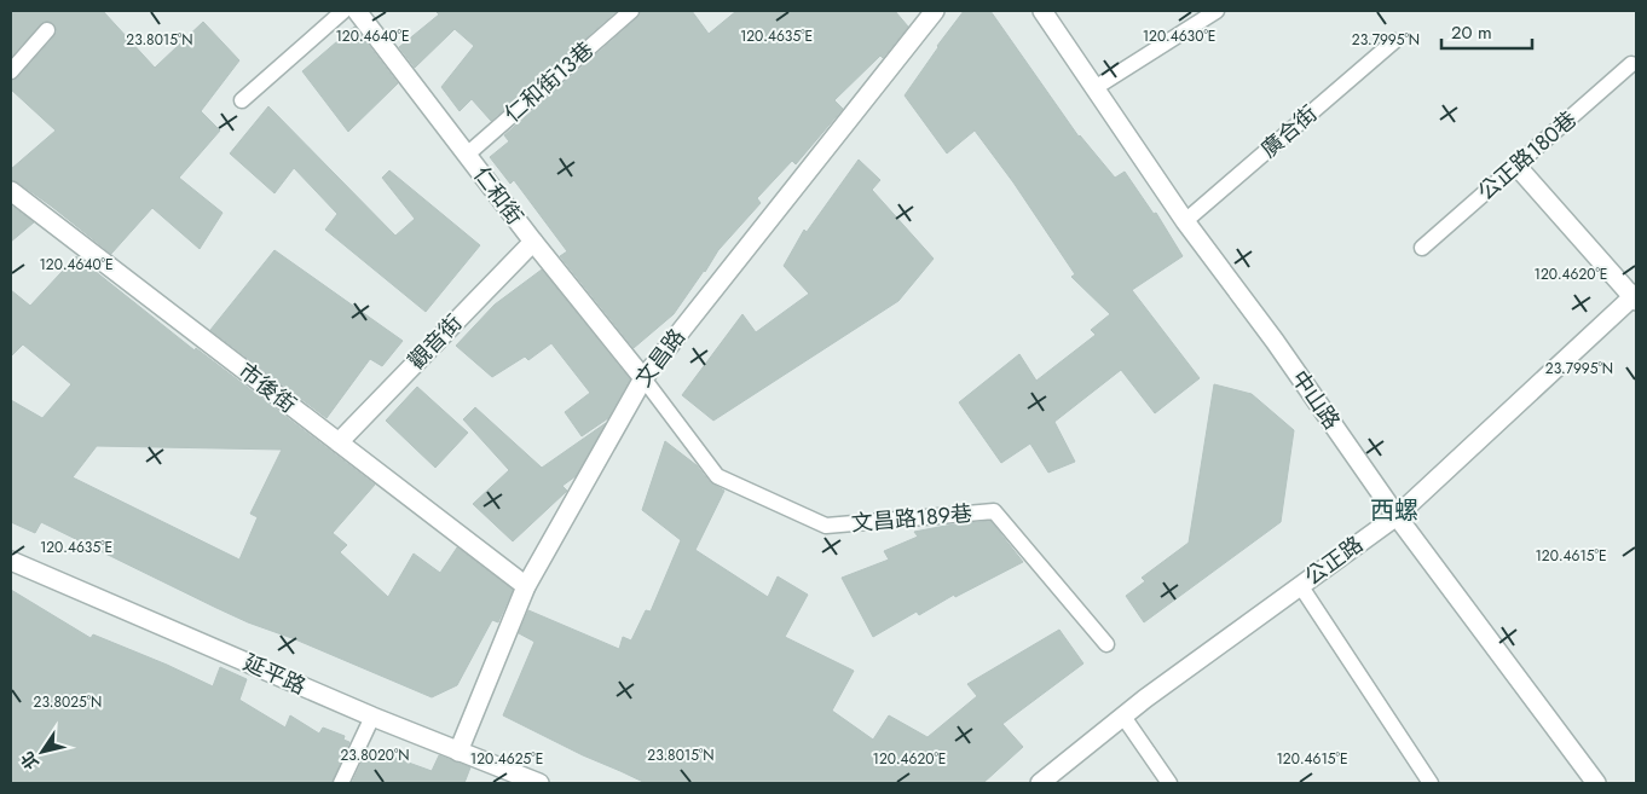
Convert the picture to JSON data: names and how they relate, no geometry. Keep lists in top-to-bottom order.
{
  "streets": {
    "street": [
      "仁和街",
      "觀音街",
      "文昌路",
      "市後街",
      "中山路",
      "公正路",
      "延平路"
    ],
    "lane": [
      "仁和街13巷",
      "廣合街",
      "公正路180巷",
      "文昌路189巷"
    ]
  },
  "crossings": [
    ["仁和街13巷", "仁和街"],
    ["廣合街", "中山路"],
    ["仁和街", "觀音街"],
    ["仁和街", "文昌路"],
    ["仁和街", "文昌路189巷"],
    ["觀音街", "市後街"],
    ["文昌路", "市後街"],
    ["文昌路", "文昌路189巷"],
    ["文昌路", "延平路"],
    ["中山路", "公正路"]
  ],
  "districts": ["西螺"],
  "scale_bar": "20 m",
  "north": "bottom left",
  "coordinates": [
    "120.4640°E",
    "120.4635°E",
    "120.4630°E",
    "23.8015°N",
    "23.7995°N",
    "120.4620°E",
    "120.4615°E",
    "23.8025°N",
    "23.8020°N",
    "120.4625°E"
  ]
}
